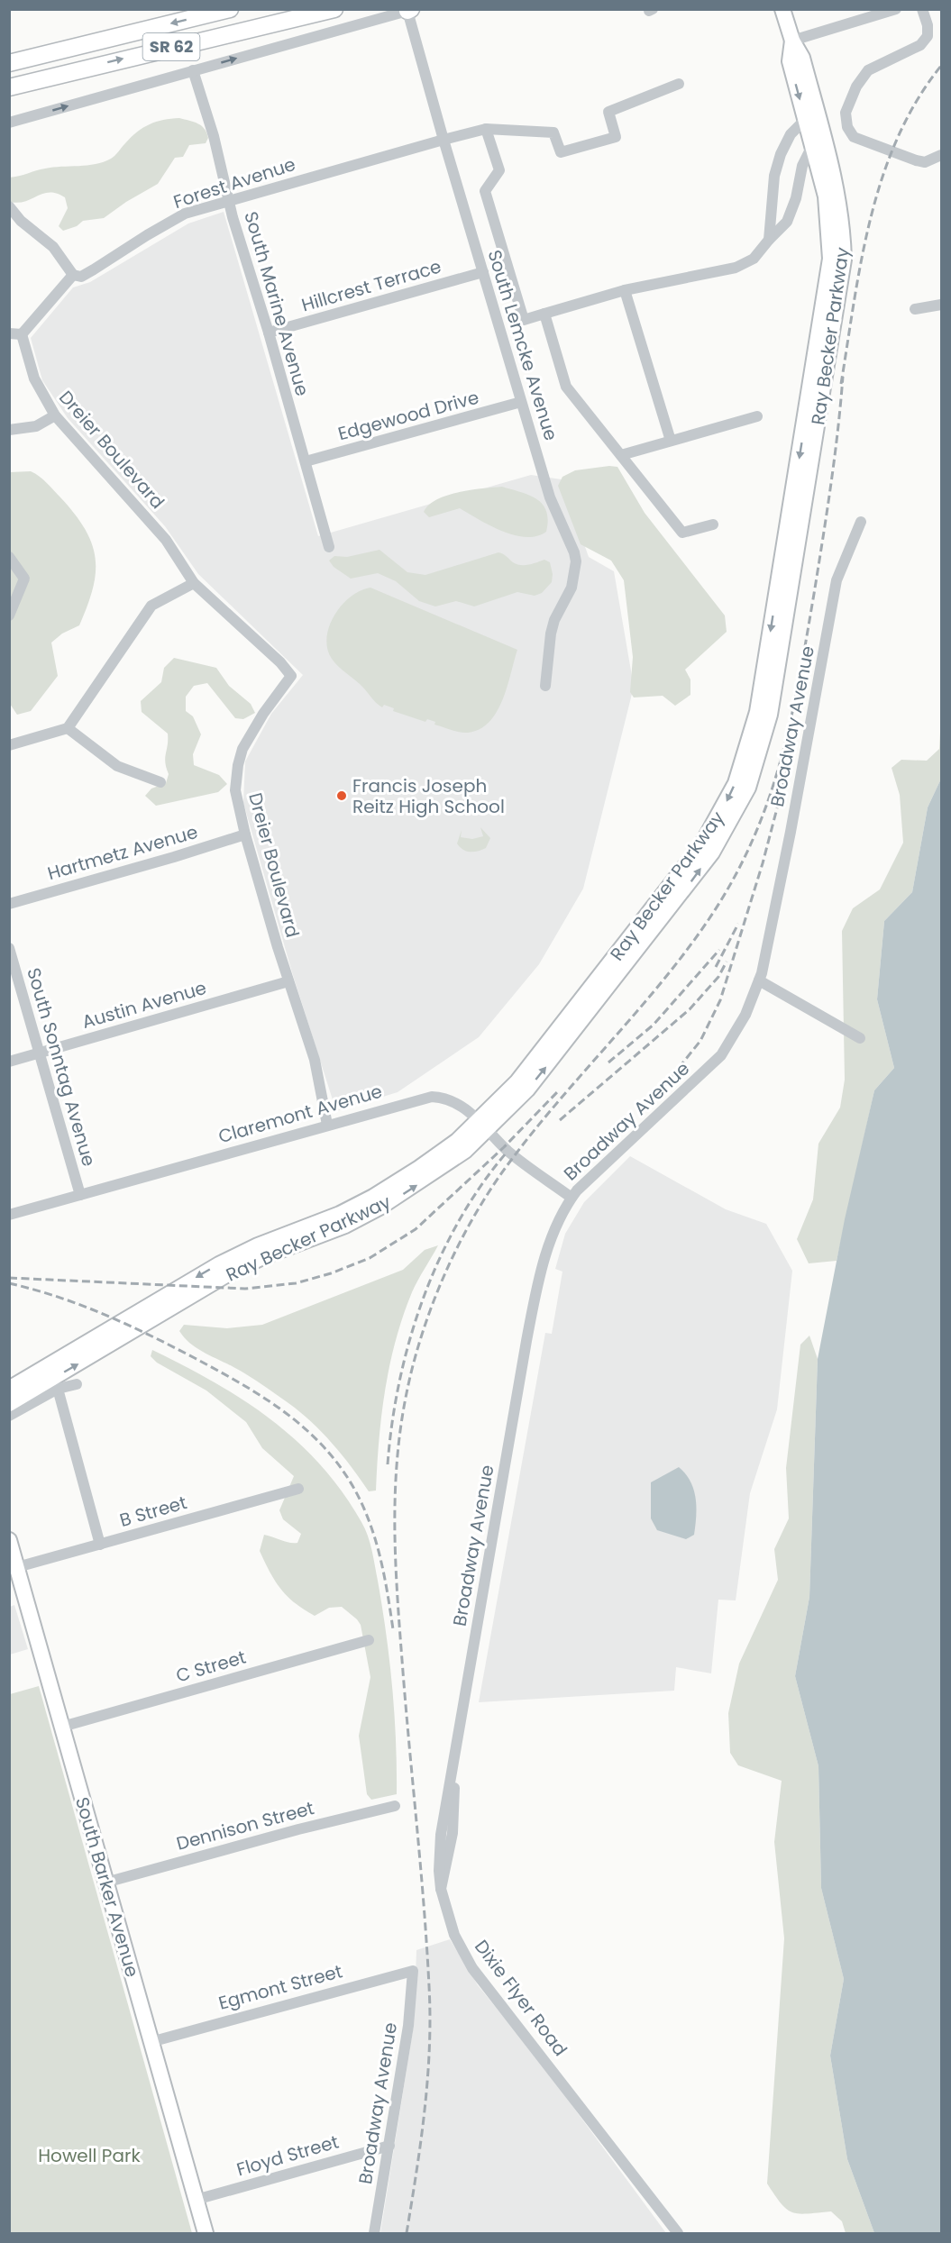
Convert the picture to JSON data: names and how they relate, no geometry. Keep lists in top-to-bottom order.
{
  "streets": {
    "highway": ["SR 62"],
    "main road": ["Ray Becker Parkway", "South Barker Avenue"],
    "street": [
      "Forest Avenue",
      "Hillcrest Terrace",
      "South Marine Avenue",
      "South Lemcke Avenue",
      "Edgewood Drive",
      "Dreier Boulevard",
      "Broadway Avenue",
      "Hartmetz Avenue",
      "Austin Avenue",
      "South Sonntag Avenue",
      "Claremont Avenue",
      "B Street",
      "C Street",
      "Dennison Street",
      "Egmont Street",
      "Dixie Flyer Road",
      "Floyd Street"
    ]
  },
  "crossings": [
    ["Forest Avenue", "South Marine Avenue"],
    ["Forest Avenue", "South Lemcke Avenue"],
    ["Hillcrest Terrace", "South Marine Avenue"],
    ["Hillcrest Terrace", "South Lemcke Avenue"],
    ["South Marine Avenue", "Edgewood Drive"],
    ["Ray Becker Parkway", "Claremont Avenue"],
    ["South Lemcke Avenue", "Edgewood Drive"],
    ["Dreier Boulevard", "Hartmetz Avenue"],
    ["Dreier Boulevard", "Austin Avenue"],
    ["Dreier Boulevard", "Claremont Avenue"],
    ["Broadway Avenue", "Claremont Avenue"],
    ["Broadway Avenue", "Egmont Street"],
    ["Broadway Avenue", "Dixie Flyer Road"],
    ["Broadway Avenue", "Floyd Street"],
    ["Austin Avenue", "South Sonntag Avenue"],
    ["South Sonntag Avenue", "Claremont Avenue"],
    ["B Street", "South Barker Avenue"],
    ["C Street", "South Barker Avenue"],
    ["Dennison Street", "South Barker Avenue"],
    ["South Barker Avenue", "Egmont Street"],
    ["South Barker Avenue", "Floyd Street"]
  ],
  "parks": ["Howell Park"],
  "places": ["Francis Joseph Reitz High School"]
}
